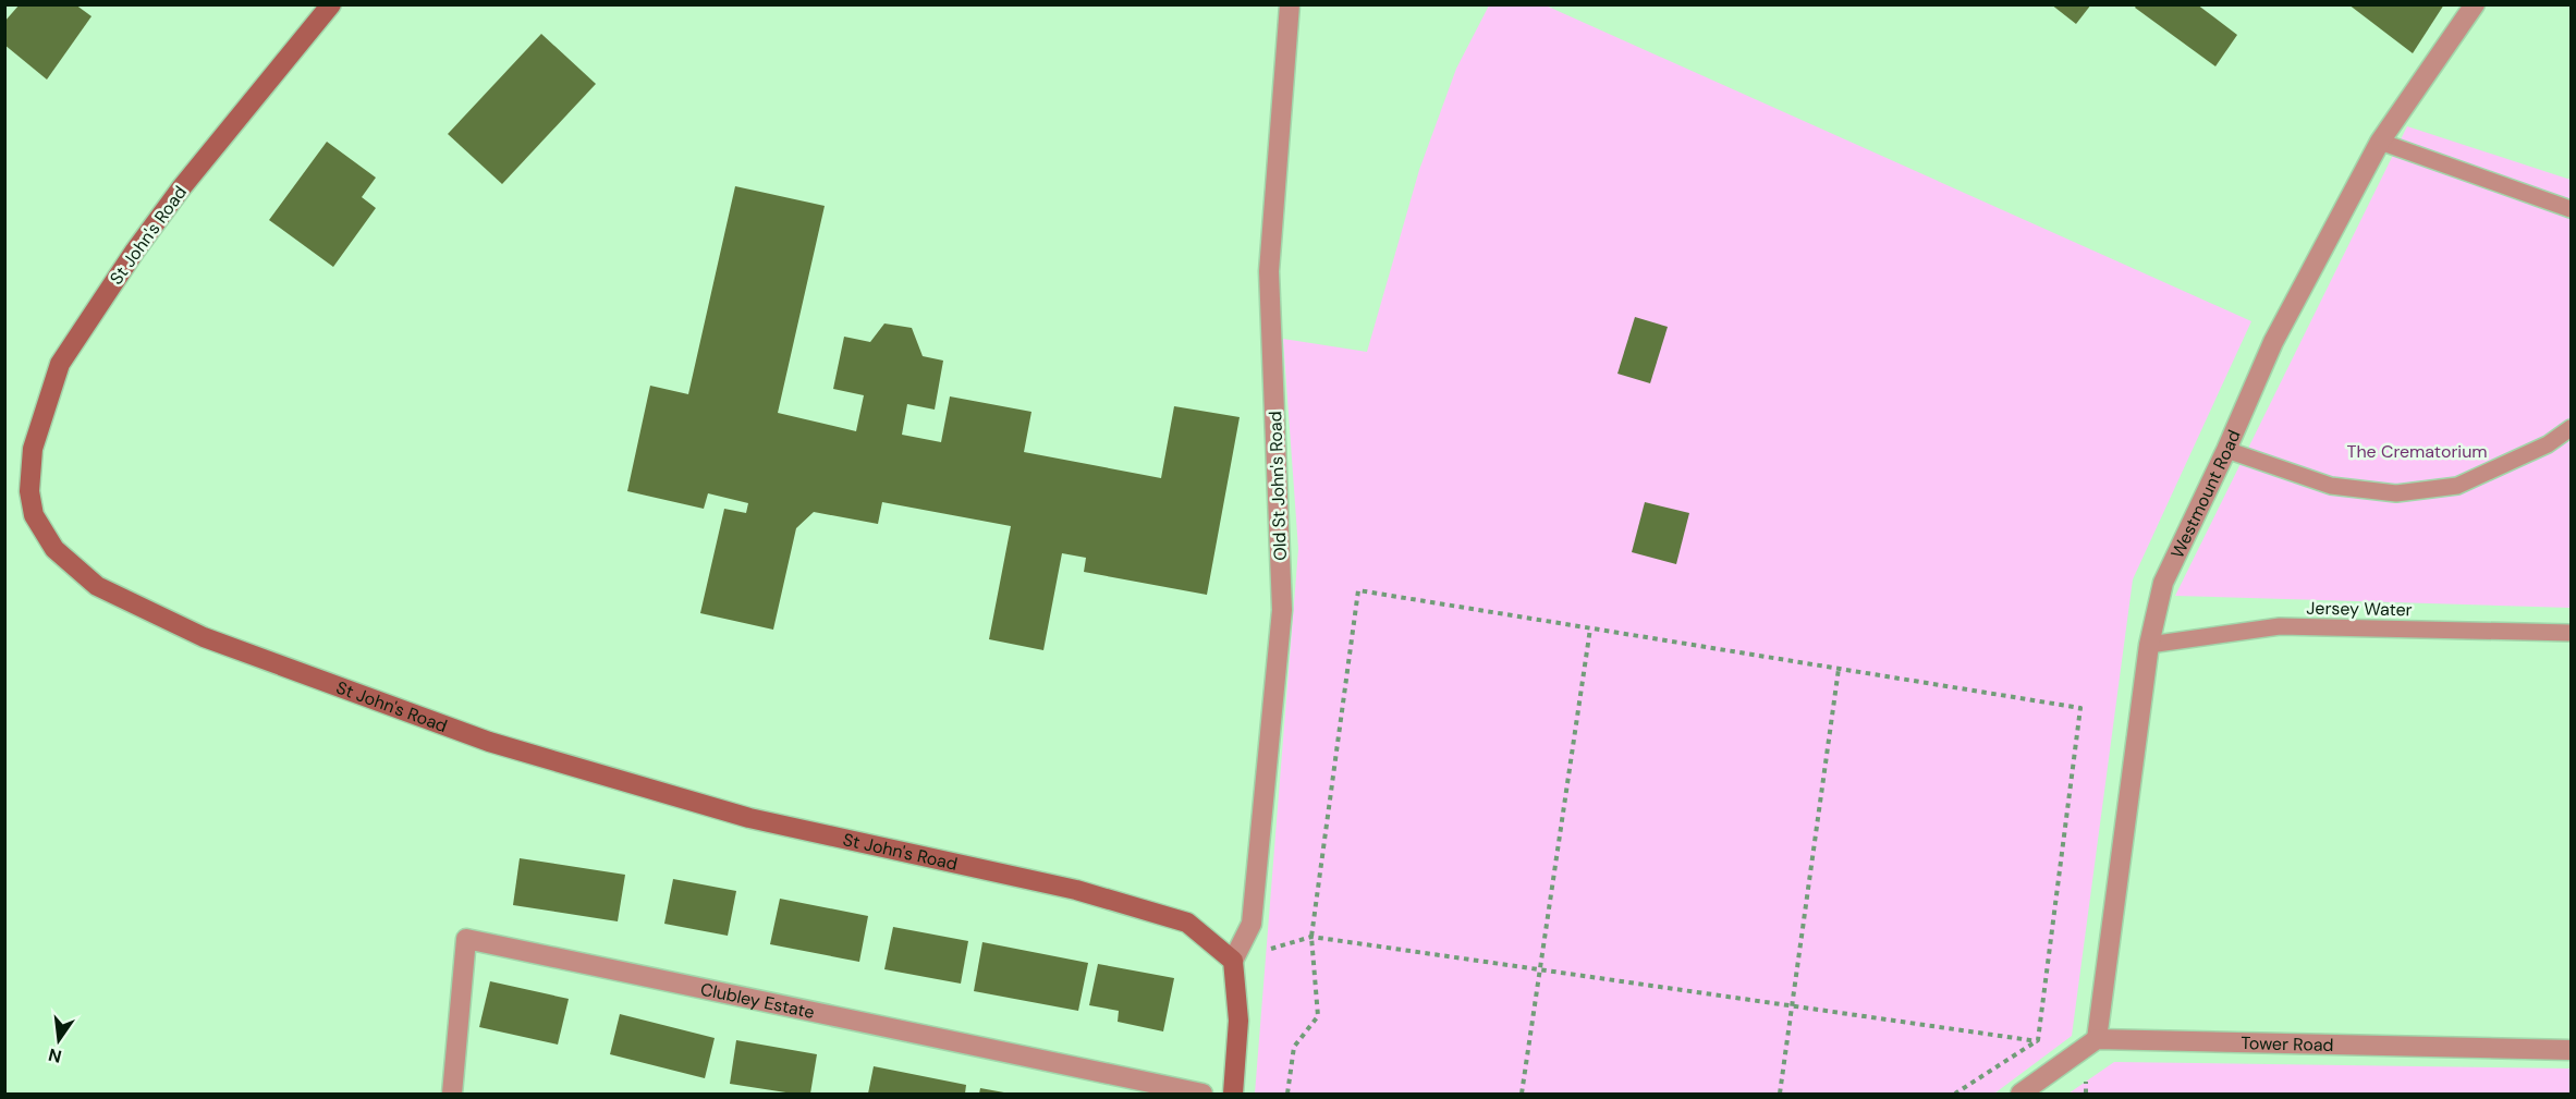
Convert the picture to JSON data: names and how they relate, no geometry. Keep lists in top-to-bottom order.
{
  "streets": {
    "main road": ["St John's Road"],
    "street": [
      "Old St John's Road",
      "Westmount Road",
      "Clubley Estate",
      "Tower Road"
    ],
    "lane": ["Jersey Water"]
  },
  "crossings": [
    ["St John's Road", "Old St John's Road"],
    ["Westmount Road", "Jersey Water"],
    ["Westmount Road", "Tower Road"]
  ],
  "parks": ["The Crematorium"],
  "north": "bottom"
}
